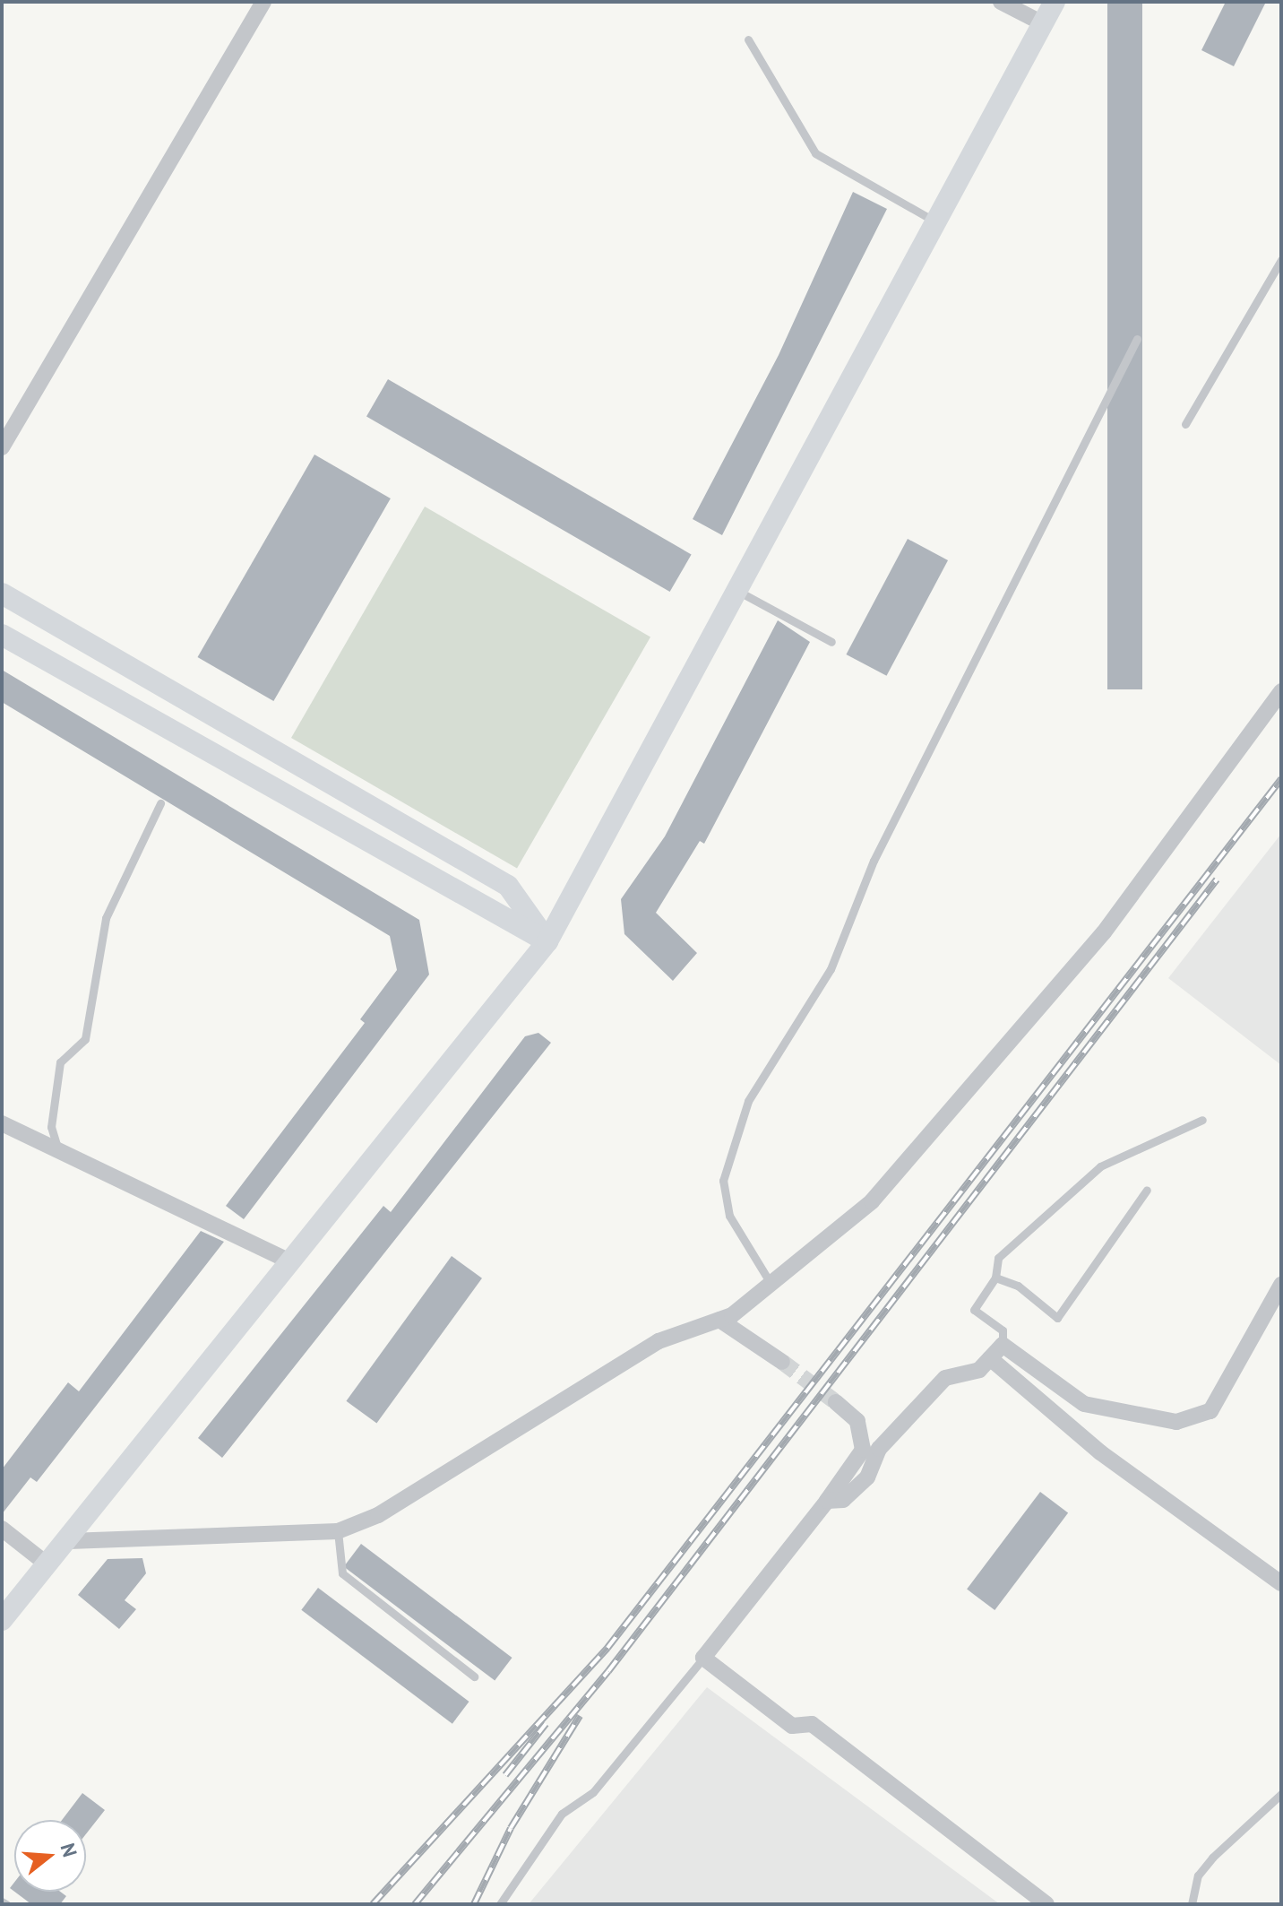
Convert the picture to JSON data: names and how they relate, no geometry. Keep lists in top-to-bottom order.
{
  "north": "right"
}
